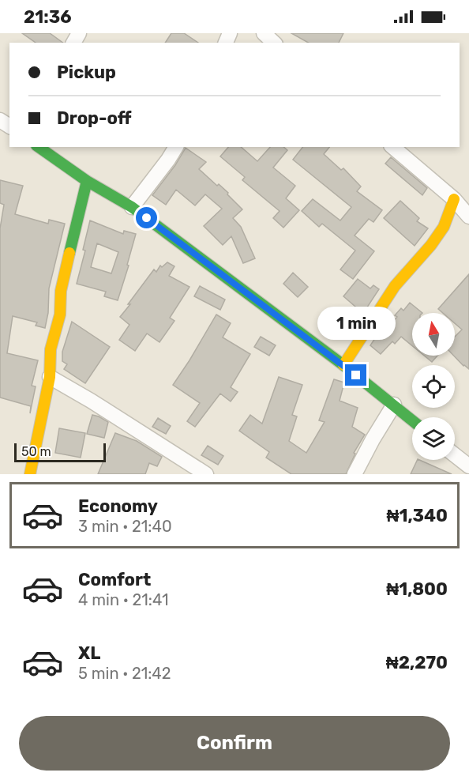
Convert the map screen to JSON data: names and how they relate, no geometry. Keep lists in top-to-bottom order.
{
  "scale_bar": "50 m",
  "north": "top",
  "page": {
    "status": "21:36",
    "banner": ["Pickup", "Drop-off"],
    "bubble": "1 min",
    "scale": "50 m",
    "list": [
      {
        "name": "Economy",
        "note": "3 min · 21:40",
        "value": "₦1,340"
      },
      {
        "name": "Comfort",
        "note": "4 min · 21:41",
        "value": "₦1,800"
      },
      {
        "name": "XL",
        "note": "5 min · 21:42",
        "value": "₦2,270"
      }
    ],
    "buttons": "Confirm"
  }
}
